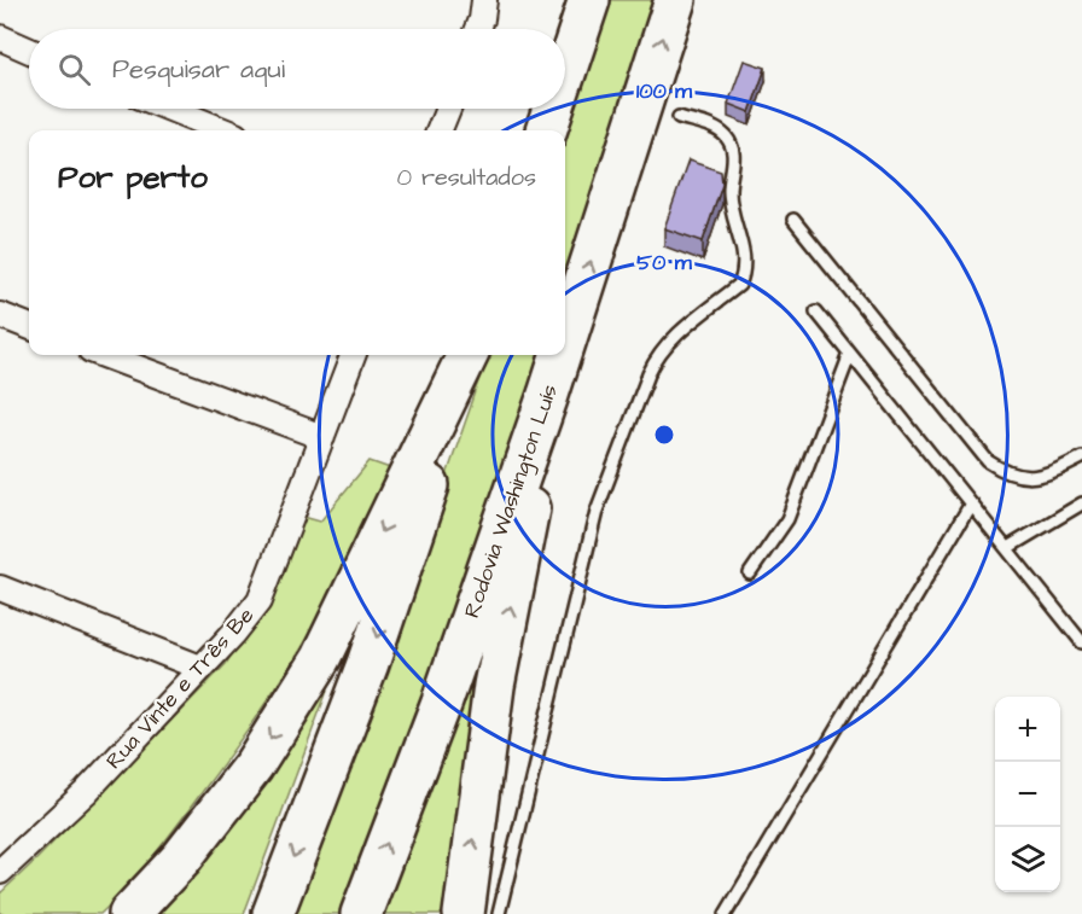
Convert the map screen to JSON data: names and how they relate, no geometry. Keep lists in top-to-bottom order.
{
  "streets": {
    "highway": ["Rodovia Washington Luís"],
    "street": ["Rua Vinte e Três Be"]
  },
  "page": {
    "search": "Pesquisar aqui",
    "heading": ["Por perto", "0 resultados"],
    "map_buttons": ["+", "−"]
  },
  "rings": ["100 m", "50 m"]
}
